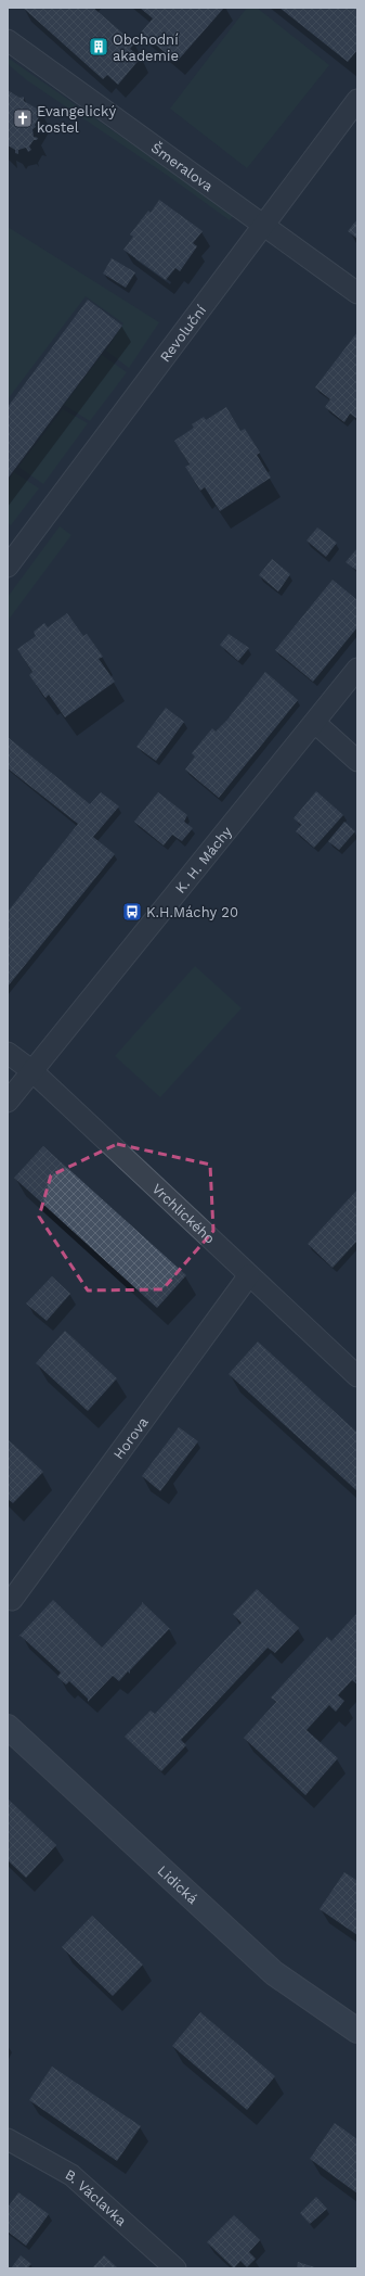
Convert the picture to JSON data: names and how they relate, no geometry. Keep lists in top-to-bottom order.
{
  "streets": {
    "main road": ["Lidická"],
    "street": [
      "Šmeralova",
      "Revoluční",
      "K. H. Máchy",
      "Vrchlického",
      "Horova",
      "B. Václavka"
    ]
  },
  "crossings": [
    ["Šmeralova", "Revoluční"],
    ["K. H. Máchy", "Vrchlického"],
    ["Vrchlického", "Horova"]
  ],
  "places": {
    "building": ["Obchodní akademie"],
    "church": ["Evangelický kostel"],
    "bus stop": ["K.H.Máchy 20"]
  }
}
